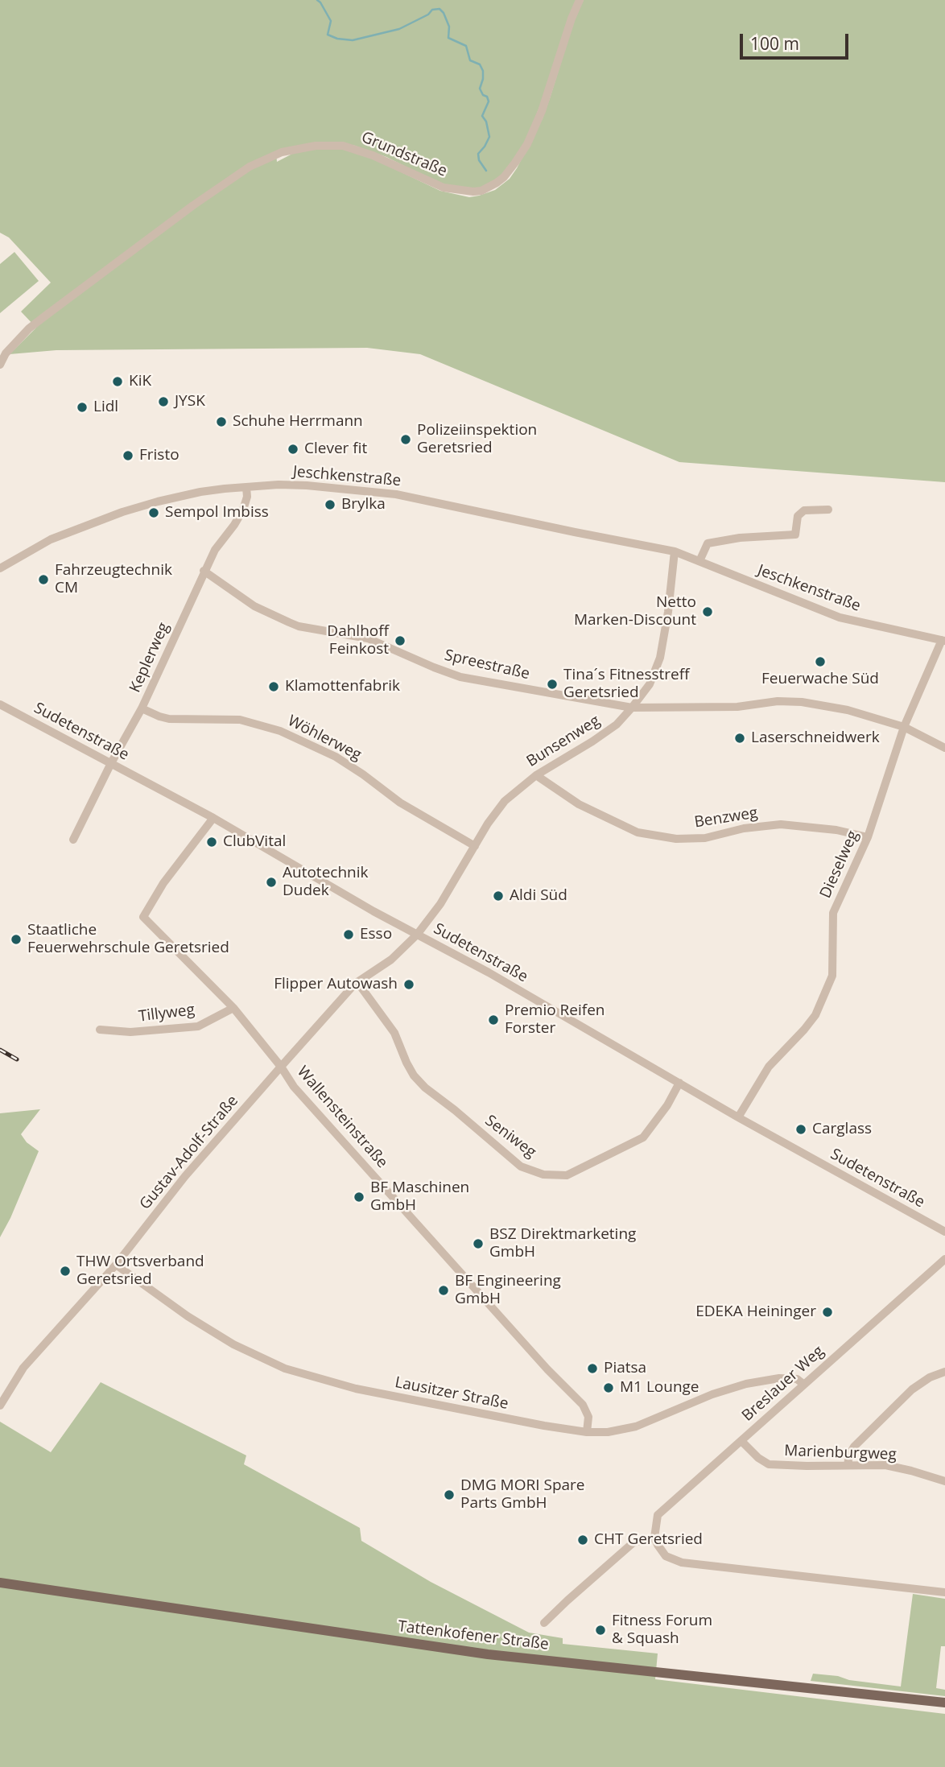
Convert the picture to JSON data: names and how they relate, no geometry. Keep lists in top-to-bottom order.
{
  "streets": {
    "main road": ["Tattenkofener Straße"],
    "street": [
      "Grundstraße",
      "Jeschkenstraße",
      "Keplerweg",
      "Spreestraße",
      "Sudetenstraße",
      "Wöhlerweg",
      "Bunsenweg",
      "Benzweg",
      "Dieselweg",
      "Tillyweg",
      "Wallensteinstraße",
      "Seniweg",
      "Gustav-Adolf-Straße",
      "Breslauer Weg",
      "Lausitzer Straße",
      "Marienburgweg"
    ]
  },
  "crossings": [
    ["Jeschkenstraße", "Keplerweg"],
    ["Jeschkenstraße", "Bunsenweg"],
    ["Jeschkenstraße", "Dieselweg"],
    ["Keplerweg", "Spreestraße"],
    ["Keplerweg", "Sudetenstraße"],
    ["Keplerweg", "Wöhlerweg"],
    ["Spreestraße", "Bunsenweg"],
    ["Spreestraße", "Dieselweg"],
    ["Sudetenstraße", "Bunsenweg"],
    ["Sudetenstraße", "Dieselweg"],
    ["Sudetenstraße", "Wallensteinstraße"],
    ["Sudetenstraße", "Seniweg"],
    ["Sudetenstraße", "Gustav-Adolf-Straße"],
    ["Wöhlerweg", "Bunsenweg"],
    ["Bunsenweg", "Benzweg"],
    ["Bunsenweg", "Gustav-Adolf-Straße"],
    ["Benzweg", "Dieselweg"],
    ["Tillyweg", "Wallensteinstraße"],
    ["Wallensteinstraße", "Gustav-Adolf-Straße"],
    ["Wallensteinstraße", "Lausitzer Straße"],
    ["Seniweg", "Gustav-Adolf-Straße"],
    ["Gustav-Adolf-Straße", "Lausitzer Straße"],
    ["Breslauer Weg", "Lausitzer Straße"],
    ["Breslauer Weg", "Marienburgweg"]
  ],
  "places": [
    "KiK",
    "JYSK",
    "Lidl",
    "Schuhe Herrmann",
    "Polizeiinspektion Geretsried",
    "Clever fit",
    "Fristo",
    "Brylka",
    "Sempol Imbiss",
    "Fahrzeugtechnik CM",
    "Netto Marken-Discount",
    "Dahlhoff Feinkost",
    "Feuerwache Süd",
    "Tina´s Fitnesstreff Geretsried",
    "Klamottenfabrik",
    "Laserschneidwerk",
    "ClubVital",
    "Autotechnik Dudek",
    "Aldi Süd",
    "Esso",
    "Staatliche Feuerwehrschule Geretsried",
    "Flipper Autowash",
    "Premio Reifen Forster",
    "Carglass",
    "BF Maschinen GmbH",
    "BSZ Direktmarketing GmbH",
    "THW Ortsverband Geretsried",
    "BF Engineering GmbH",
    "EDEKA Heininger",
    "Piatsa",
    "M1 Lounge",
    "DMG MORI Spare Parts GmbH",
    "CHT Geretsried",
    "Fitness Forum & Squash"
  ],
  "scale_bar": "100 m"
}
